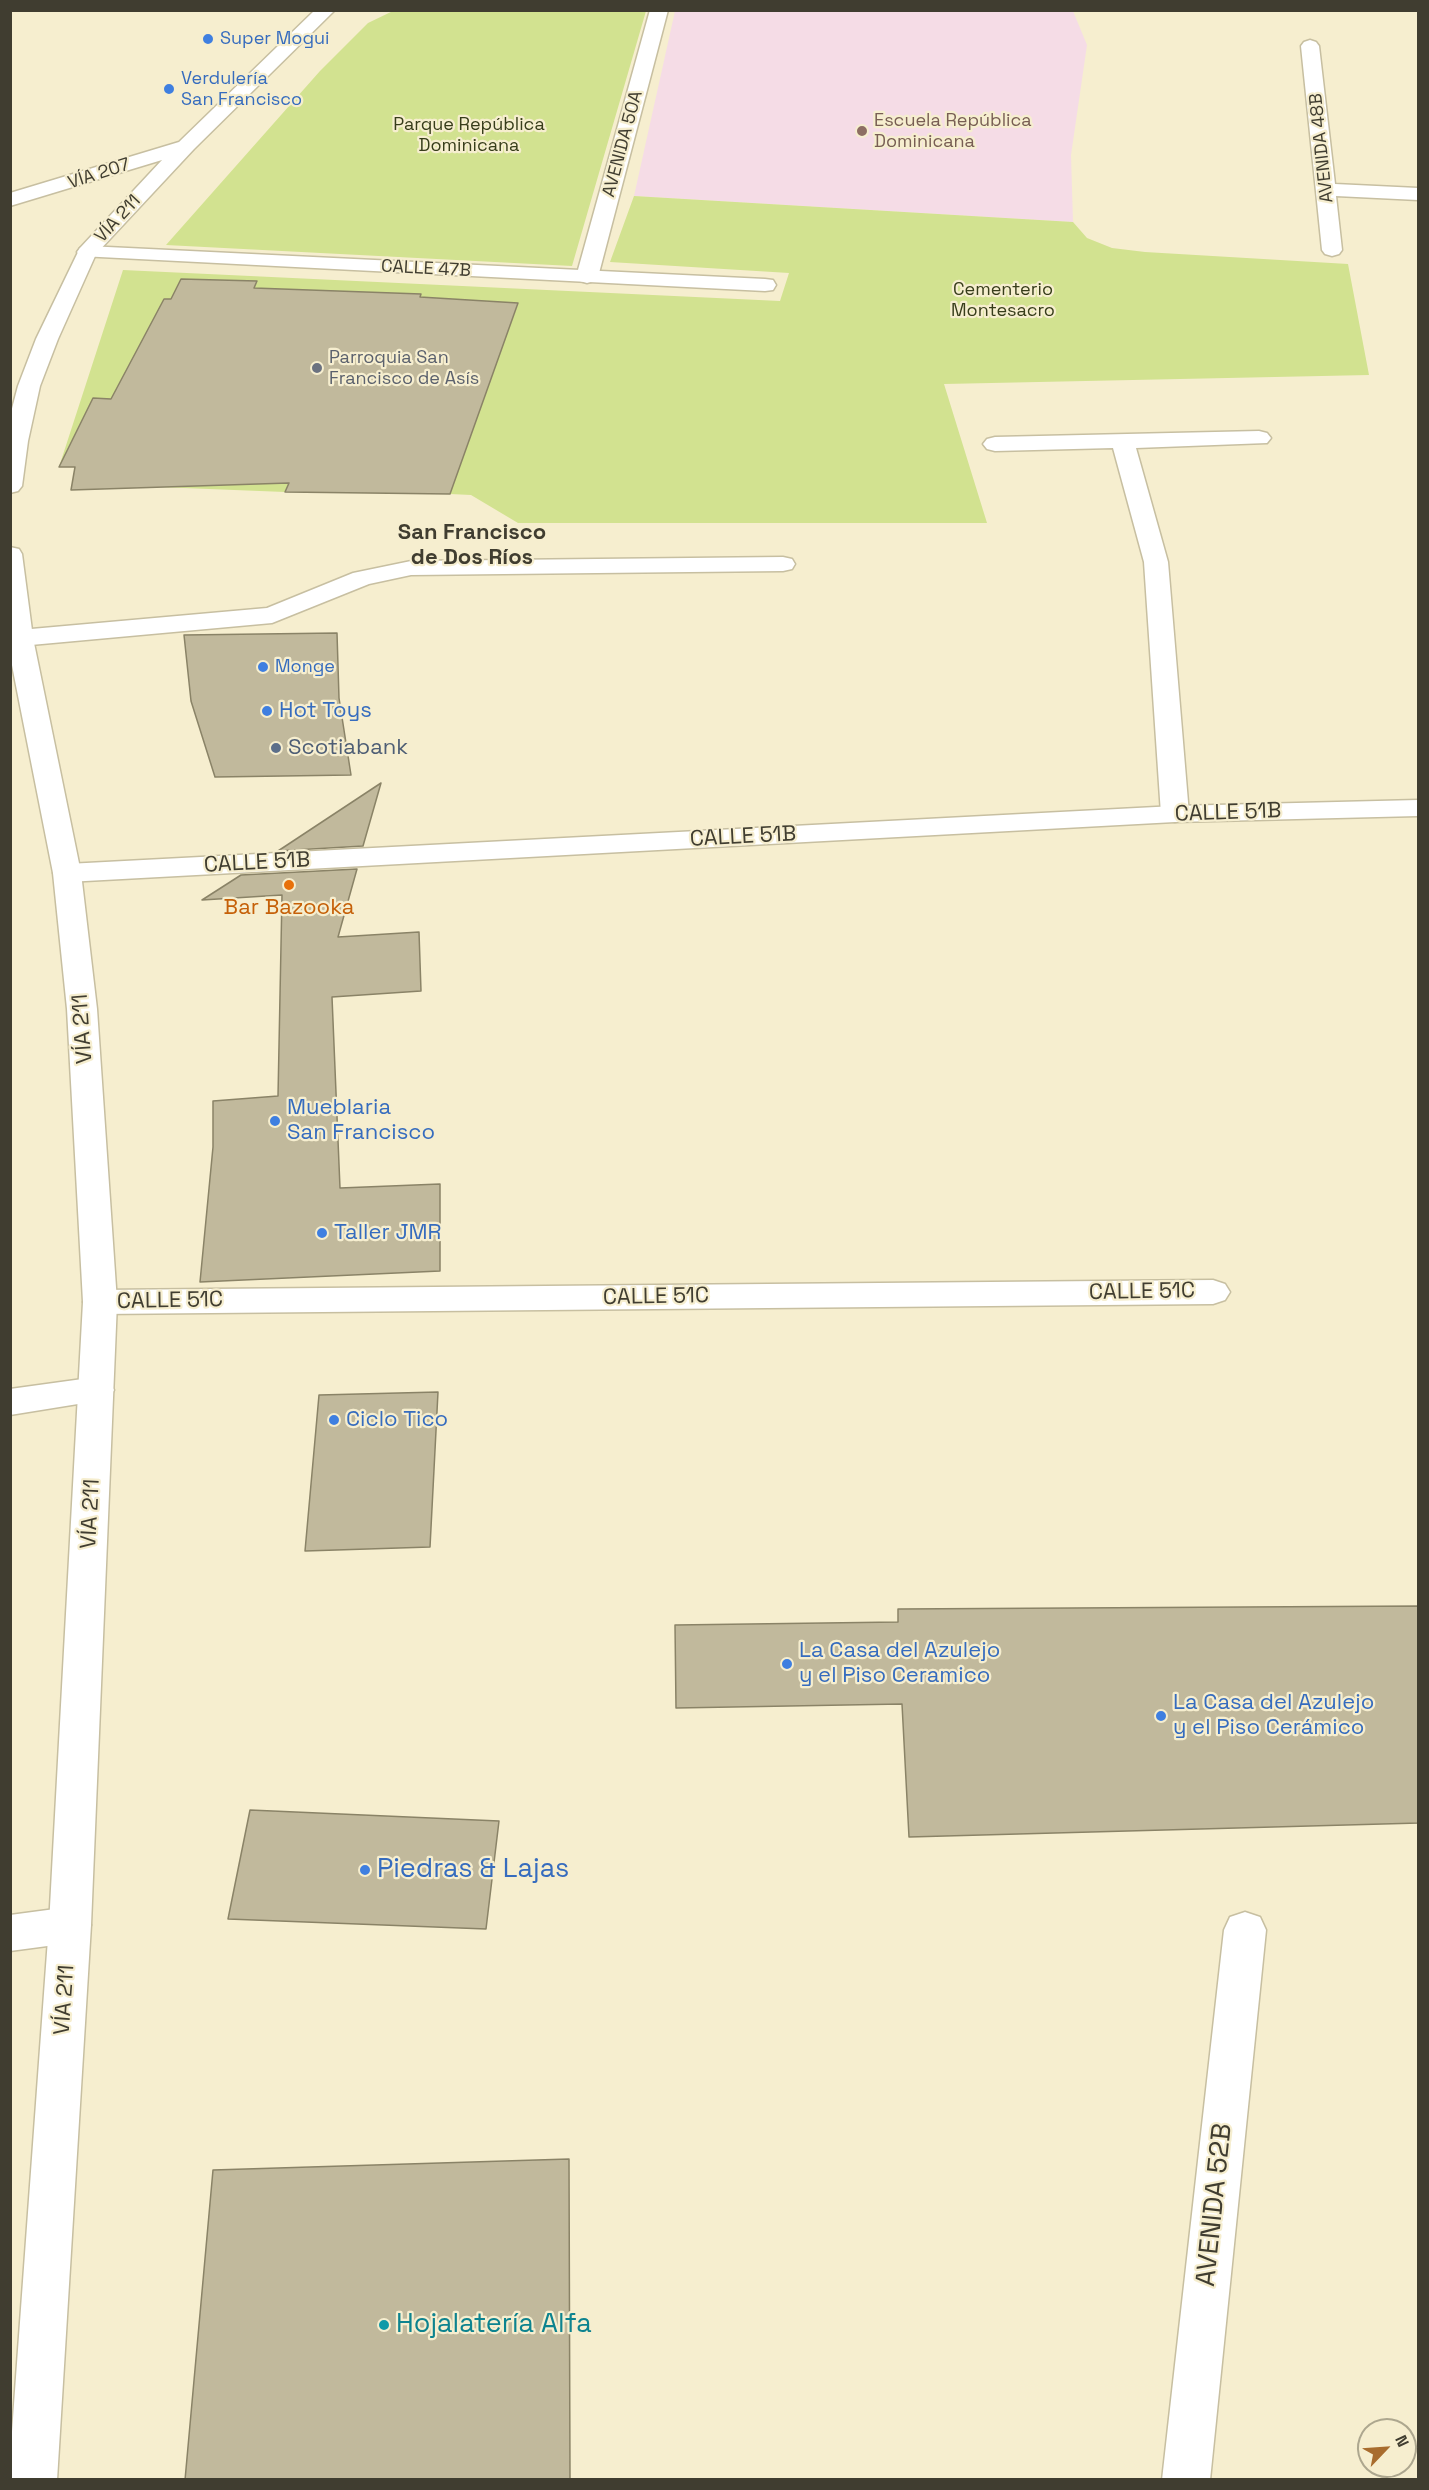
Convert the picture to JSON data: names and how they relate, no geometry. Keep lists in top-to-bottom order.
{
  "streets": {
    "main road": [
      "AVENIDA 50A",
      "AVENIDA 48B",
      "VÍA 207",
      "VÍA 211",
      "CALLE 47B",
      "CALLE 51B",
      "CALLE 51C",
      "AVENIDA 52B"
    ]
  },
  "crossings": [
    ["AVENIDA 50A", "CALLE 47B"],
    ["VÍA 207", "VÍA 211"],
    ["VÍA 211", "CALLE 47B"],
    ["VÍA 211", "CALLE 51B"],
    ["VÍA 211", "CALLE 51C"]
  ],
  "districts": ["San Francisco de Dos Ríos"],
  "parks": ["Parque República Dominicana", "Cementerio Montesacro"],
  "places": [
    "Super Mogui",
    "Verdulería San Francisco",
    "Escuela República Dominicana",
    "Parroquia San Francisco de Asís",
    "Monge",
    "Hot Toys",
    "Scotiabank",
    "Bar Bazooka",
    "Mueblaria San Francisco",
    "Taller JMR",
    "Ciclo Tico",
    "La Casa del Azulejo y el Piso Ceramico",
    "La Casa del Azulejo y el Piso Cerámico",
    "Piedras & Lajas",
    "Hojalatería Alfa"
  ],
  "north": "top right"
}
